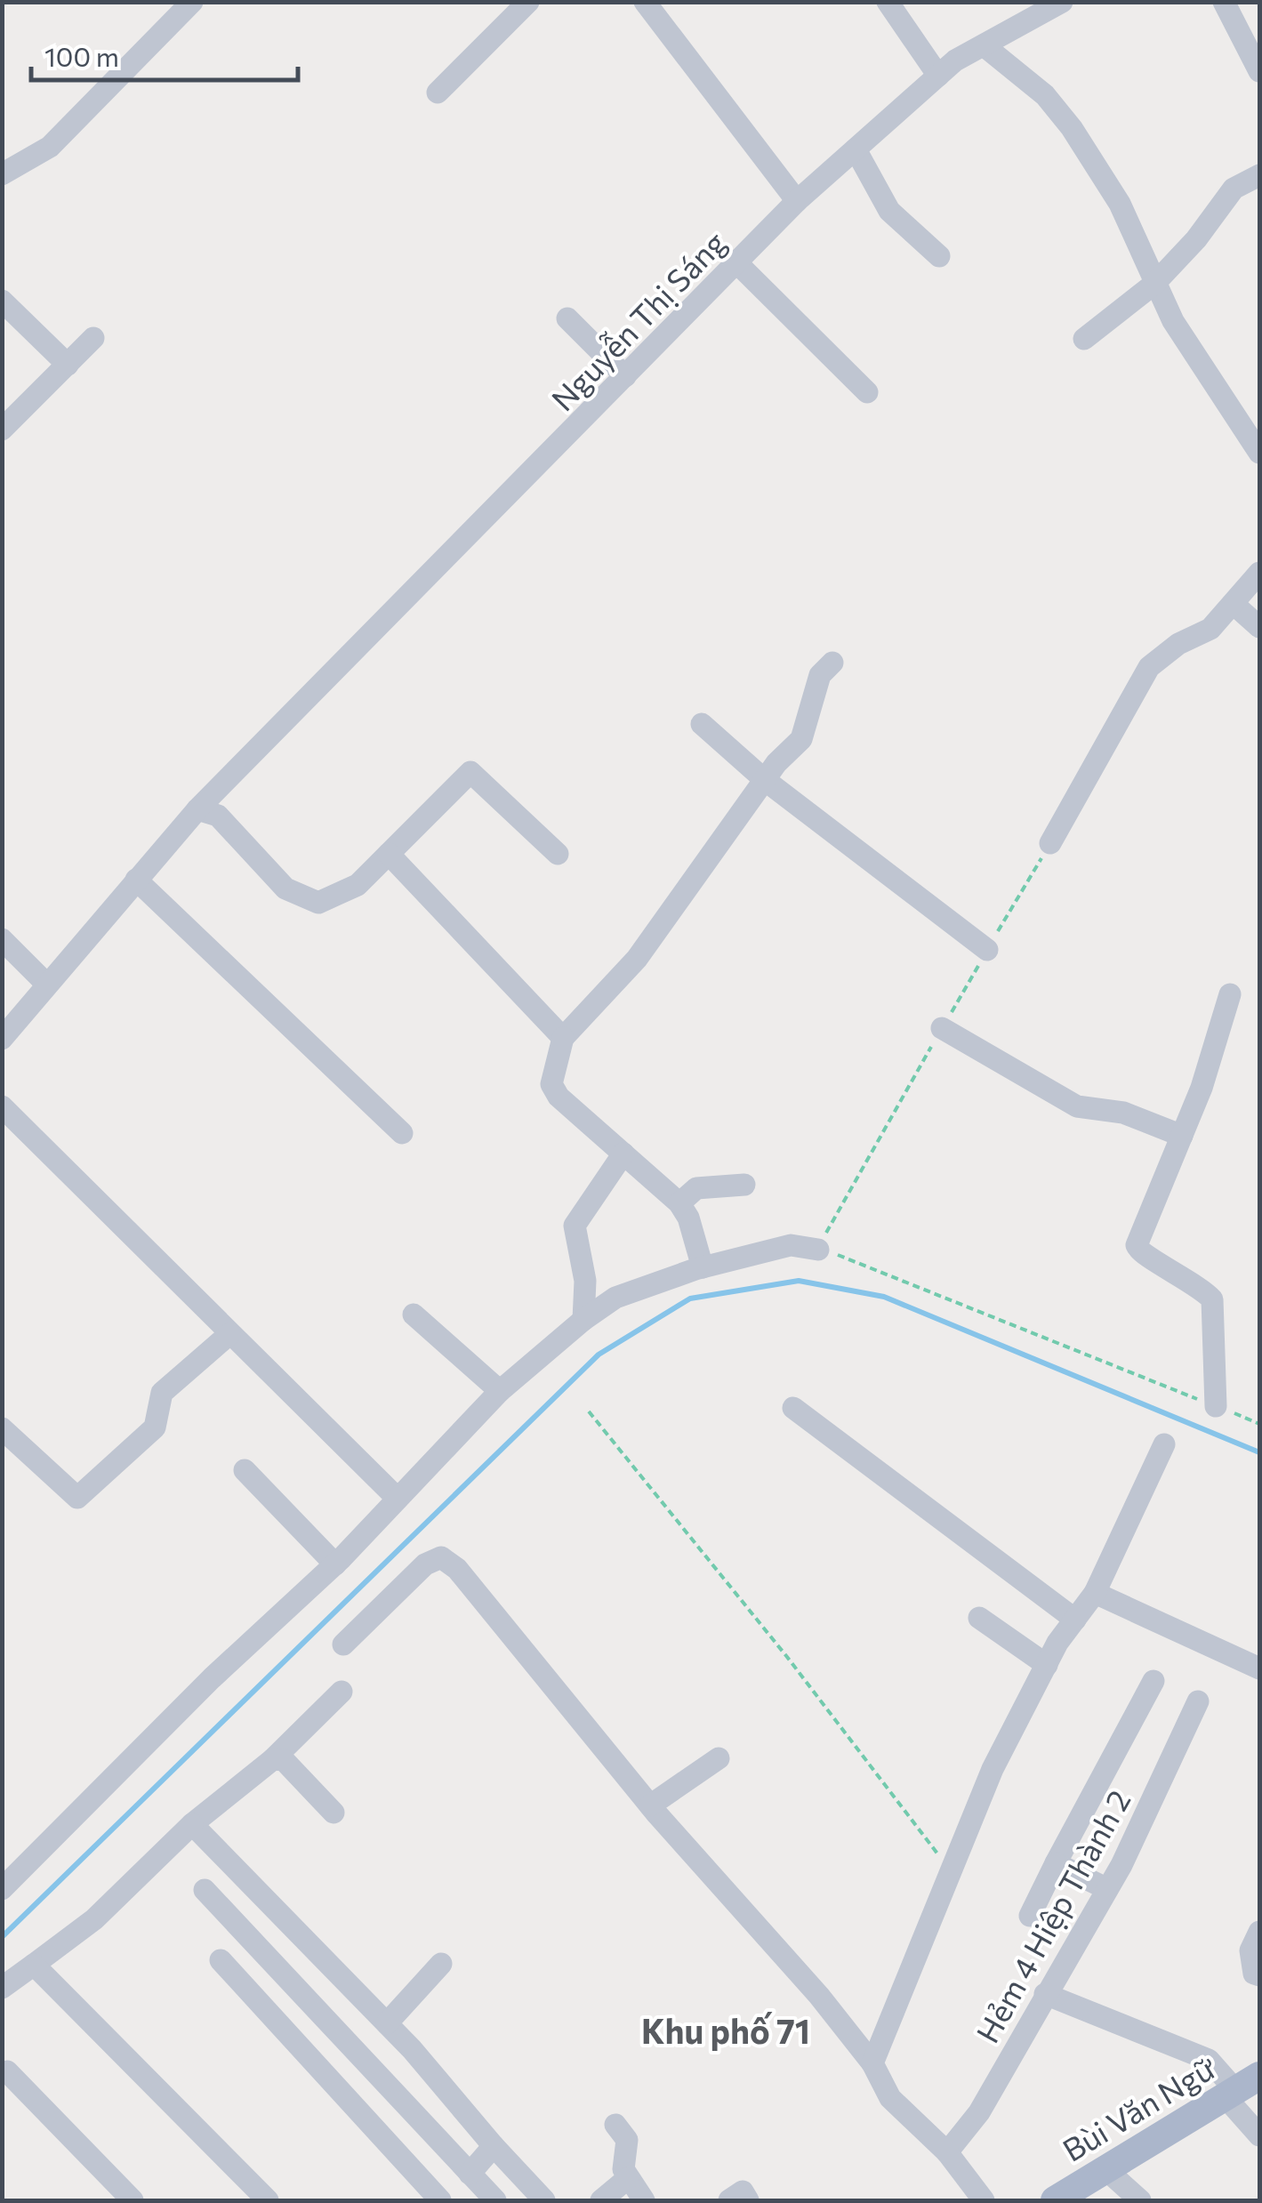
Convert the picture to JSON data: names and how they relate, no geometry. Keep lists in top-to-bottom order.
{
  "streets": {
    "main road": ["Bùi Văn Ngữ"],
    "street": ["Nguyễn Thị Sáng", "Hẻm 4 Hiệp Thành 2"]
  },
  "districts": ["Khu phố 71"],
  "scale_bar": "100 m"
}
